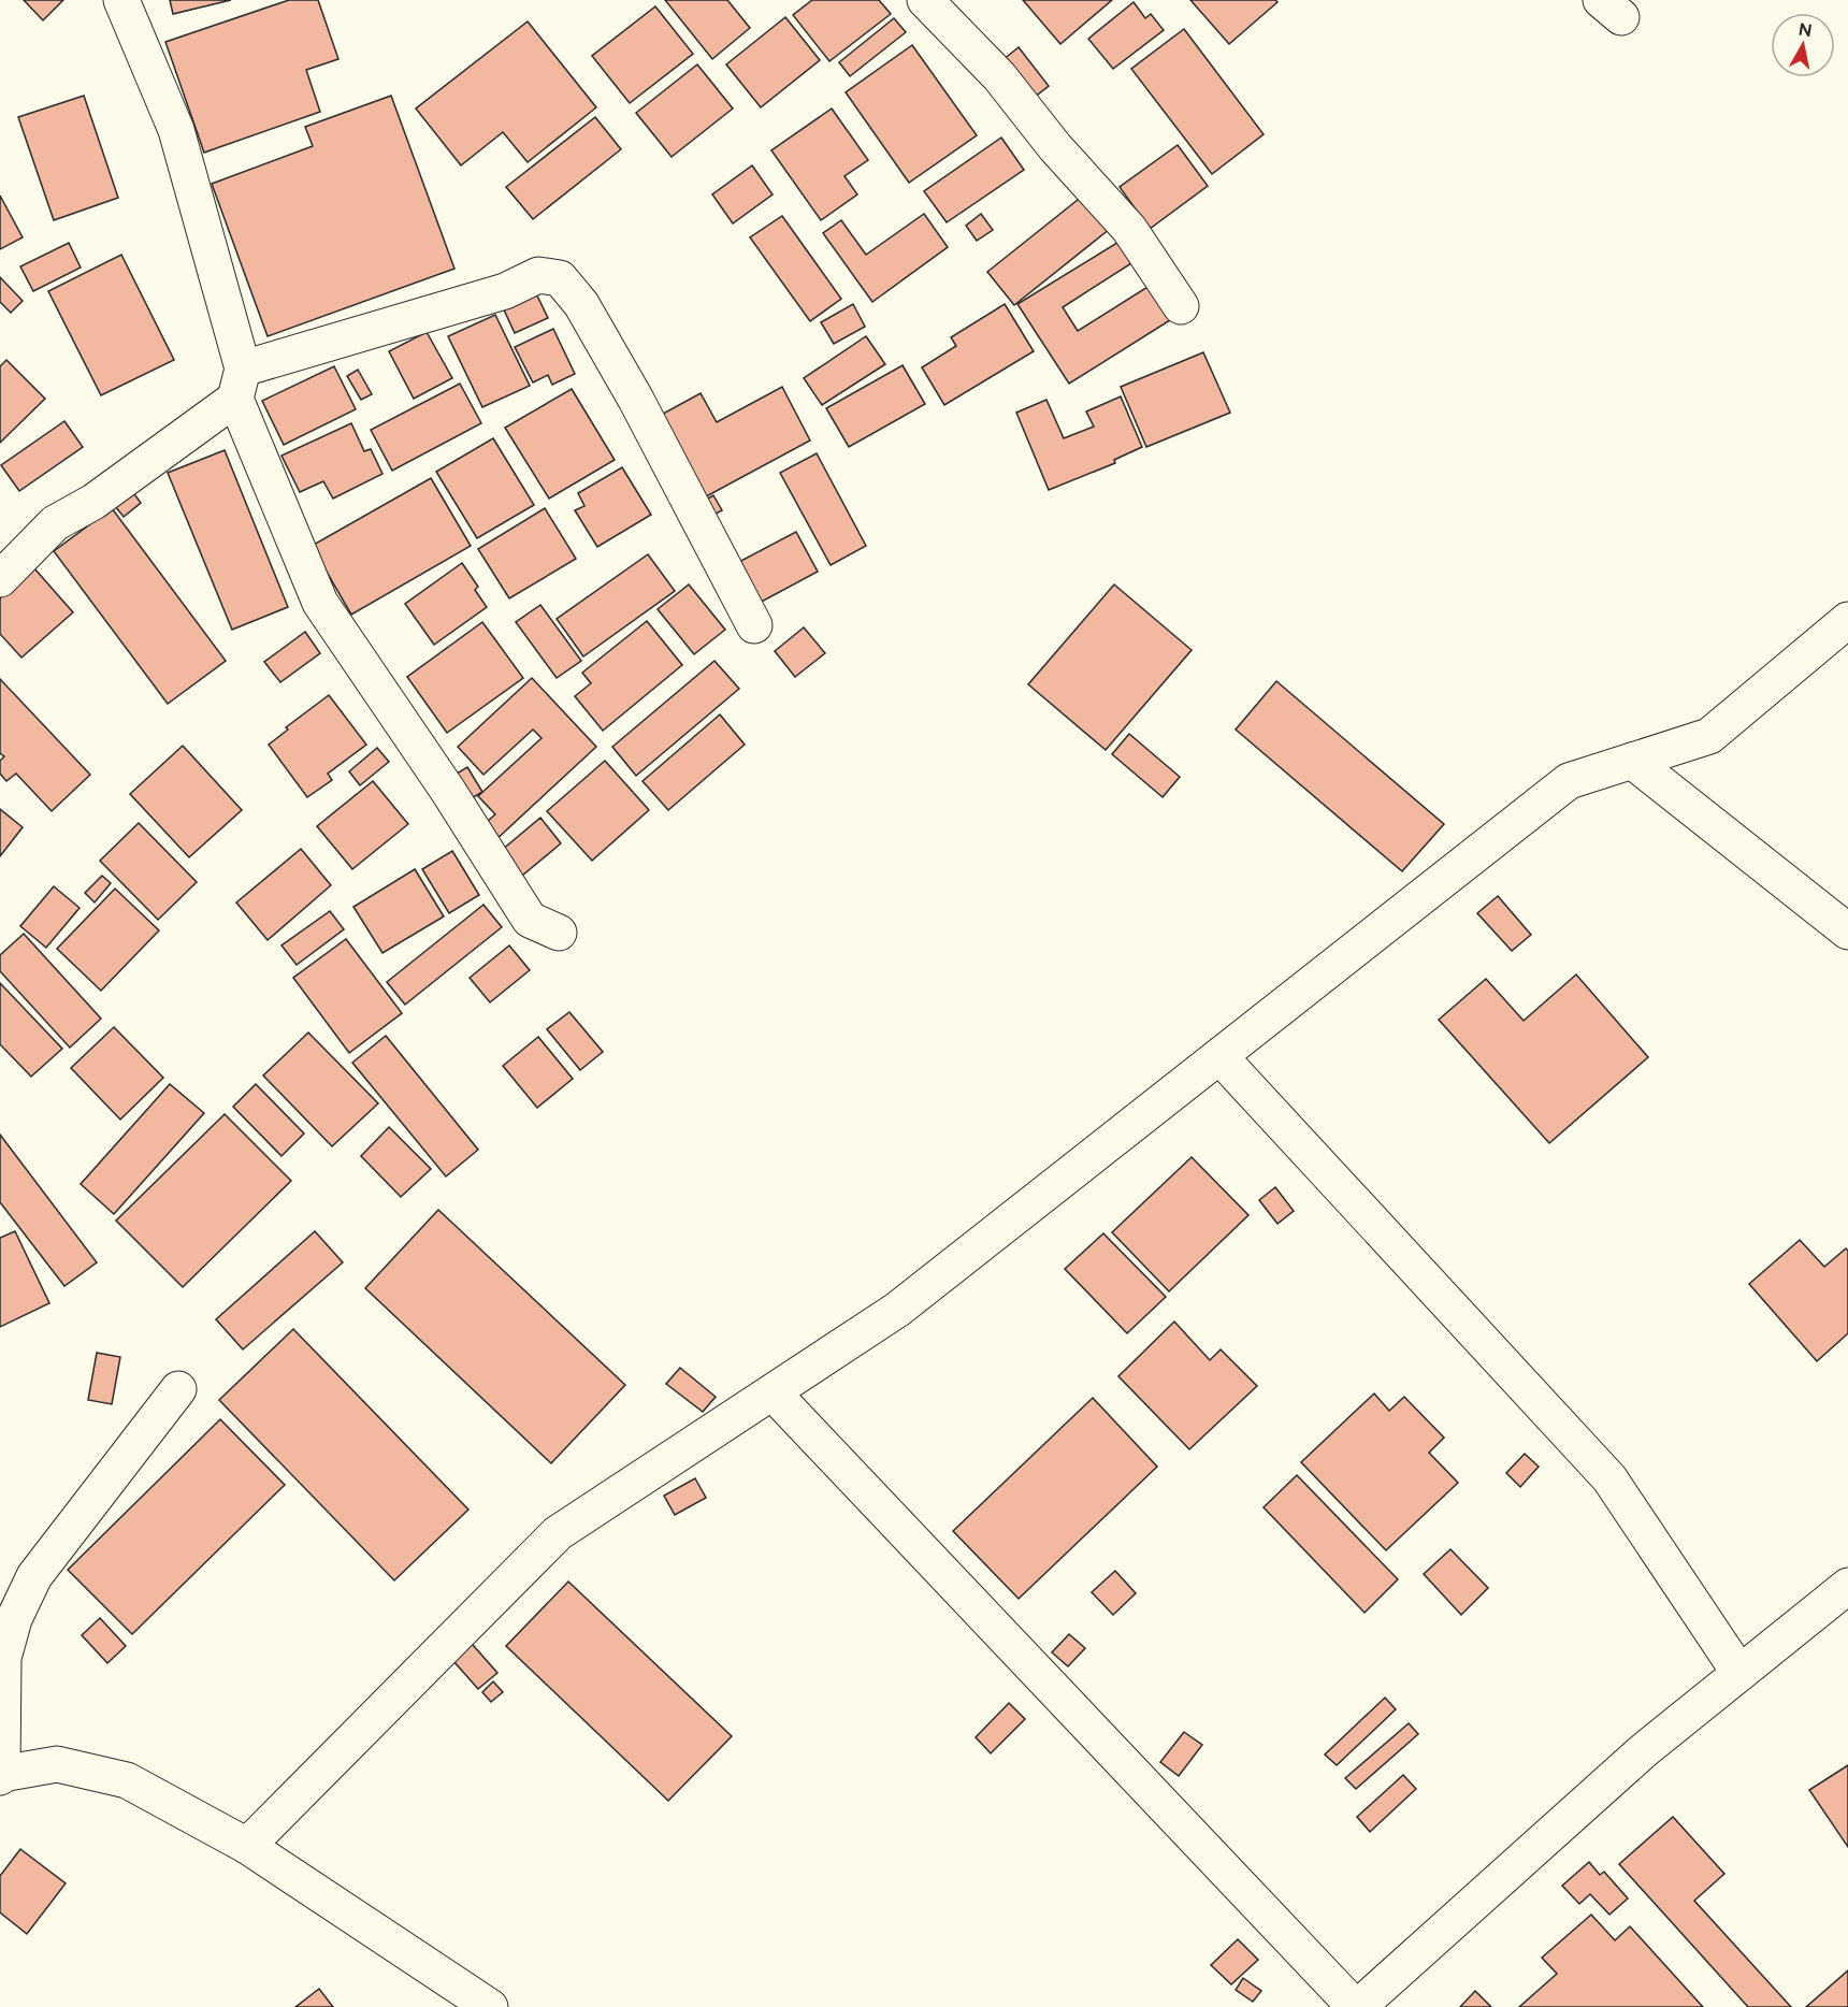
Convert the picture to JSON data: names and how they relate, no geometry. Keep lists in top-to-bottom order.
{
  "north": "top"
}
